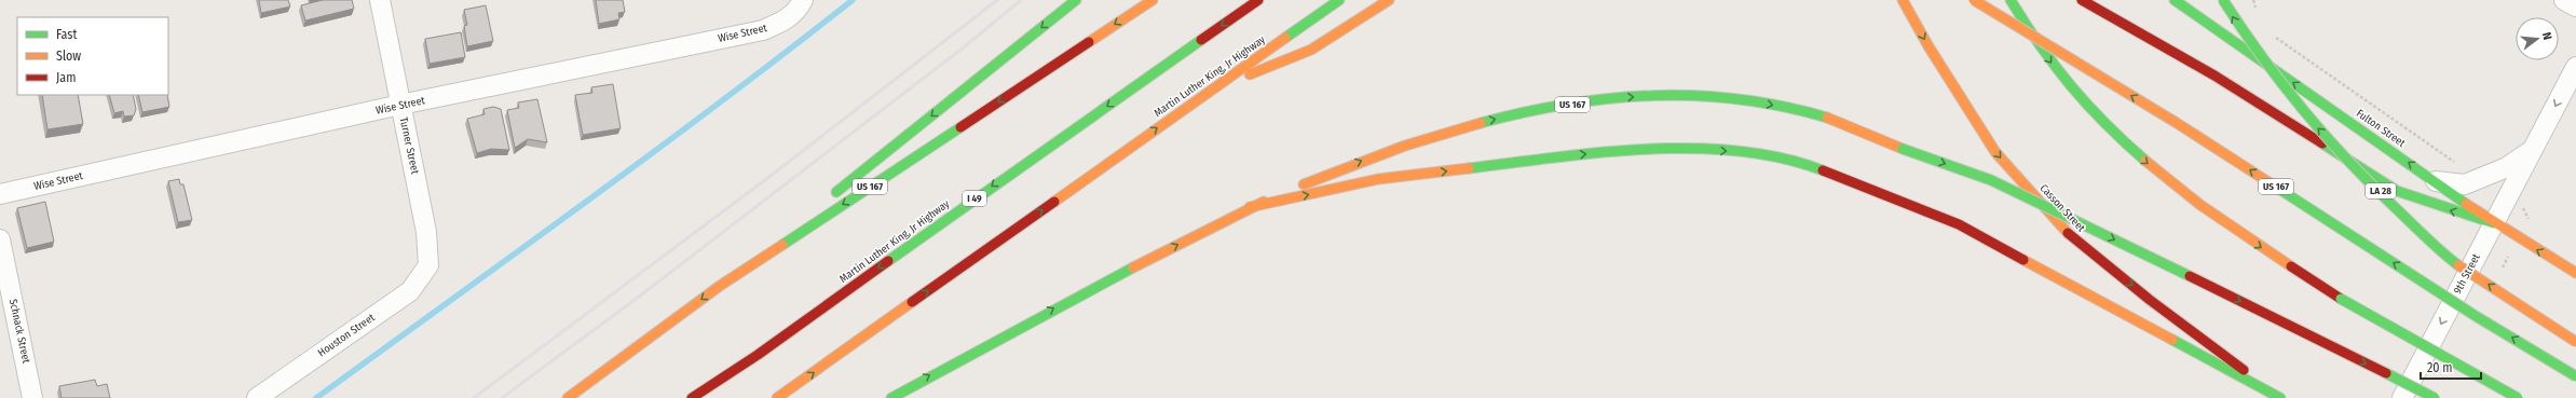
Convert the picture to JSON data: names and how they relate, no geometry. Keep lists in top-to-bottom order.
{
  "streets": {
    "main road": [
      "Martin Luther King, Jr Highway",
      "US 167",
      "Fulton Street",
      "LA 28",
      "I 49",
      "Casson Street"
    ],
    "street": [
      "Wise Street",
      "Turner Street",
      "9th Street",
      "Schnack Street",
      "Houston Street"
    ]
  },
  "crossings": [
    ["Wise Street", "Turner Street"],
    ["Fulton Street", "9th Street"],
    ["Turner Street", "Houston Street"]
  ],
  "one_way": ["Casson Street", "9th Street"],
  "legend": ["Fast", "Slow", "Jam"],
  "scale_bar": "20 m",
  "north": "right"
}
